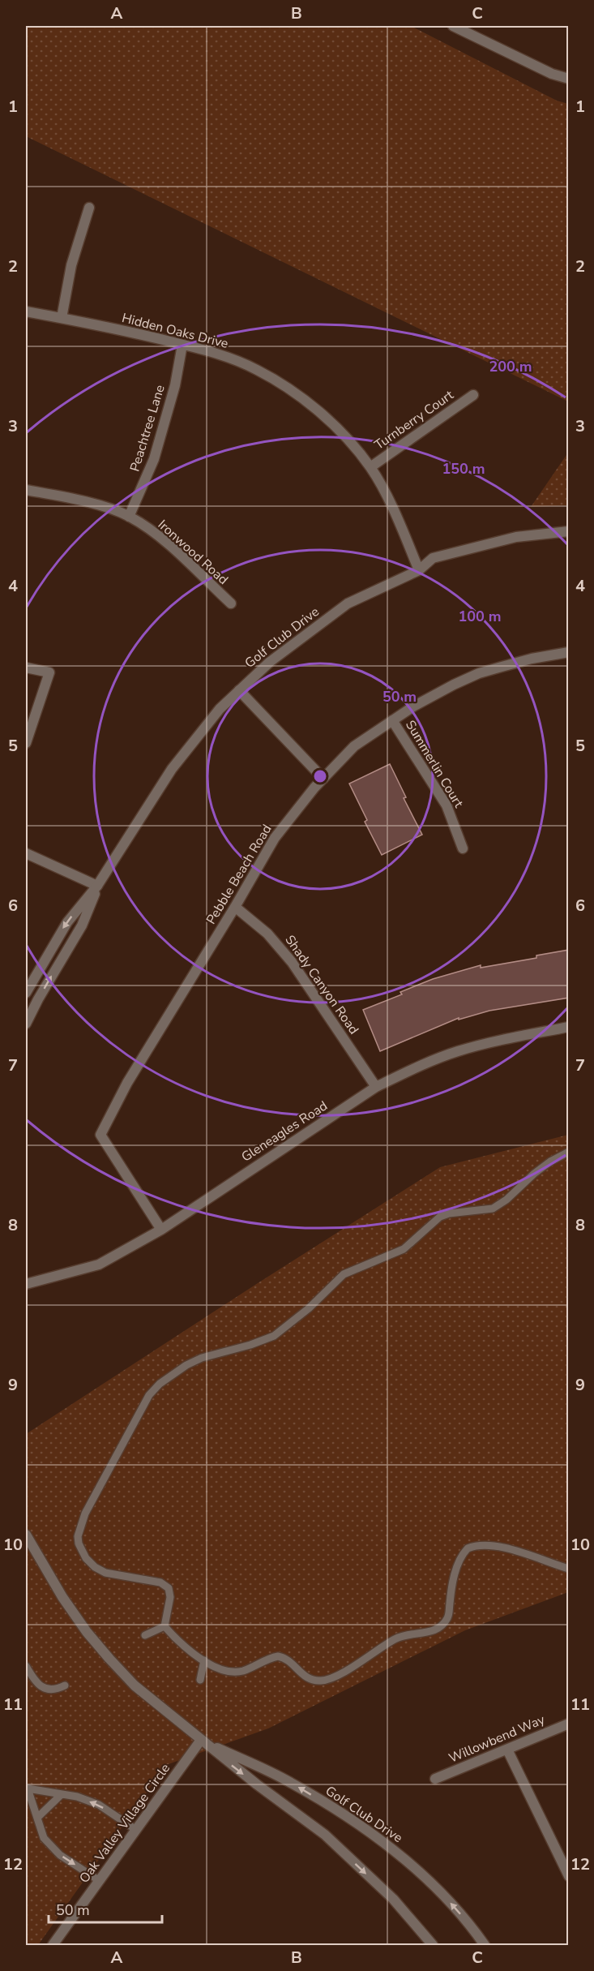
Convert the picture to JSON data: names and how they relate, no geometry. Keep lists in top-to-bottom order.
{
  "streets": {
    "street": [
      "Hidden Oaks Drive",
      "Turnberry Court",
      "Peachtree Lane",
      "Ironwood Road",
      "Golf Club Drive",
      "Summerlin Court",
      "Pebble Beach Road",
      "Shady Canyon Road",
      "Gleneagles Road",
      "Willowbend Way",
      "Oak Valley Village Circle"
    ]
  },
  "crossings": [
    ["Hidden Oaks Drive", "Turnberry Court"],
    ["Hidden Oaks Drive", "Peachtree Lane"],
    ["Hidden Oaks Drive", "Golf Club Drive"],
    ["Peachtree Lane", "Ironwood Road"],
    ["Golf Club Drive", "Oak Valley Village Circle"],
    ["Summerlin Court", "Pebble Beach Road"],
    ["Pebble Beach Road", "Shady Canyon Road"],
    ["Pebble Beach Road", "Gleneagles Road"],
    ["Shady Canyon Road", "Gleneagles Road"]
  ],
  "scale_bar": "50 m",
  "grid": {
    "columns": ["A", "B", "C"],
    "rows": [
      "1",
      "2",
      "3",
      "4",
      "5",
      "6",
      "7",
      "8",
      "9",
      "10",
      "11",
      "12"
    ]
  },
  "rings": [
    "200 m",
    "150 m",
    "100 m",
    "50 m"
  ]
}
